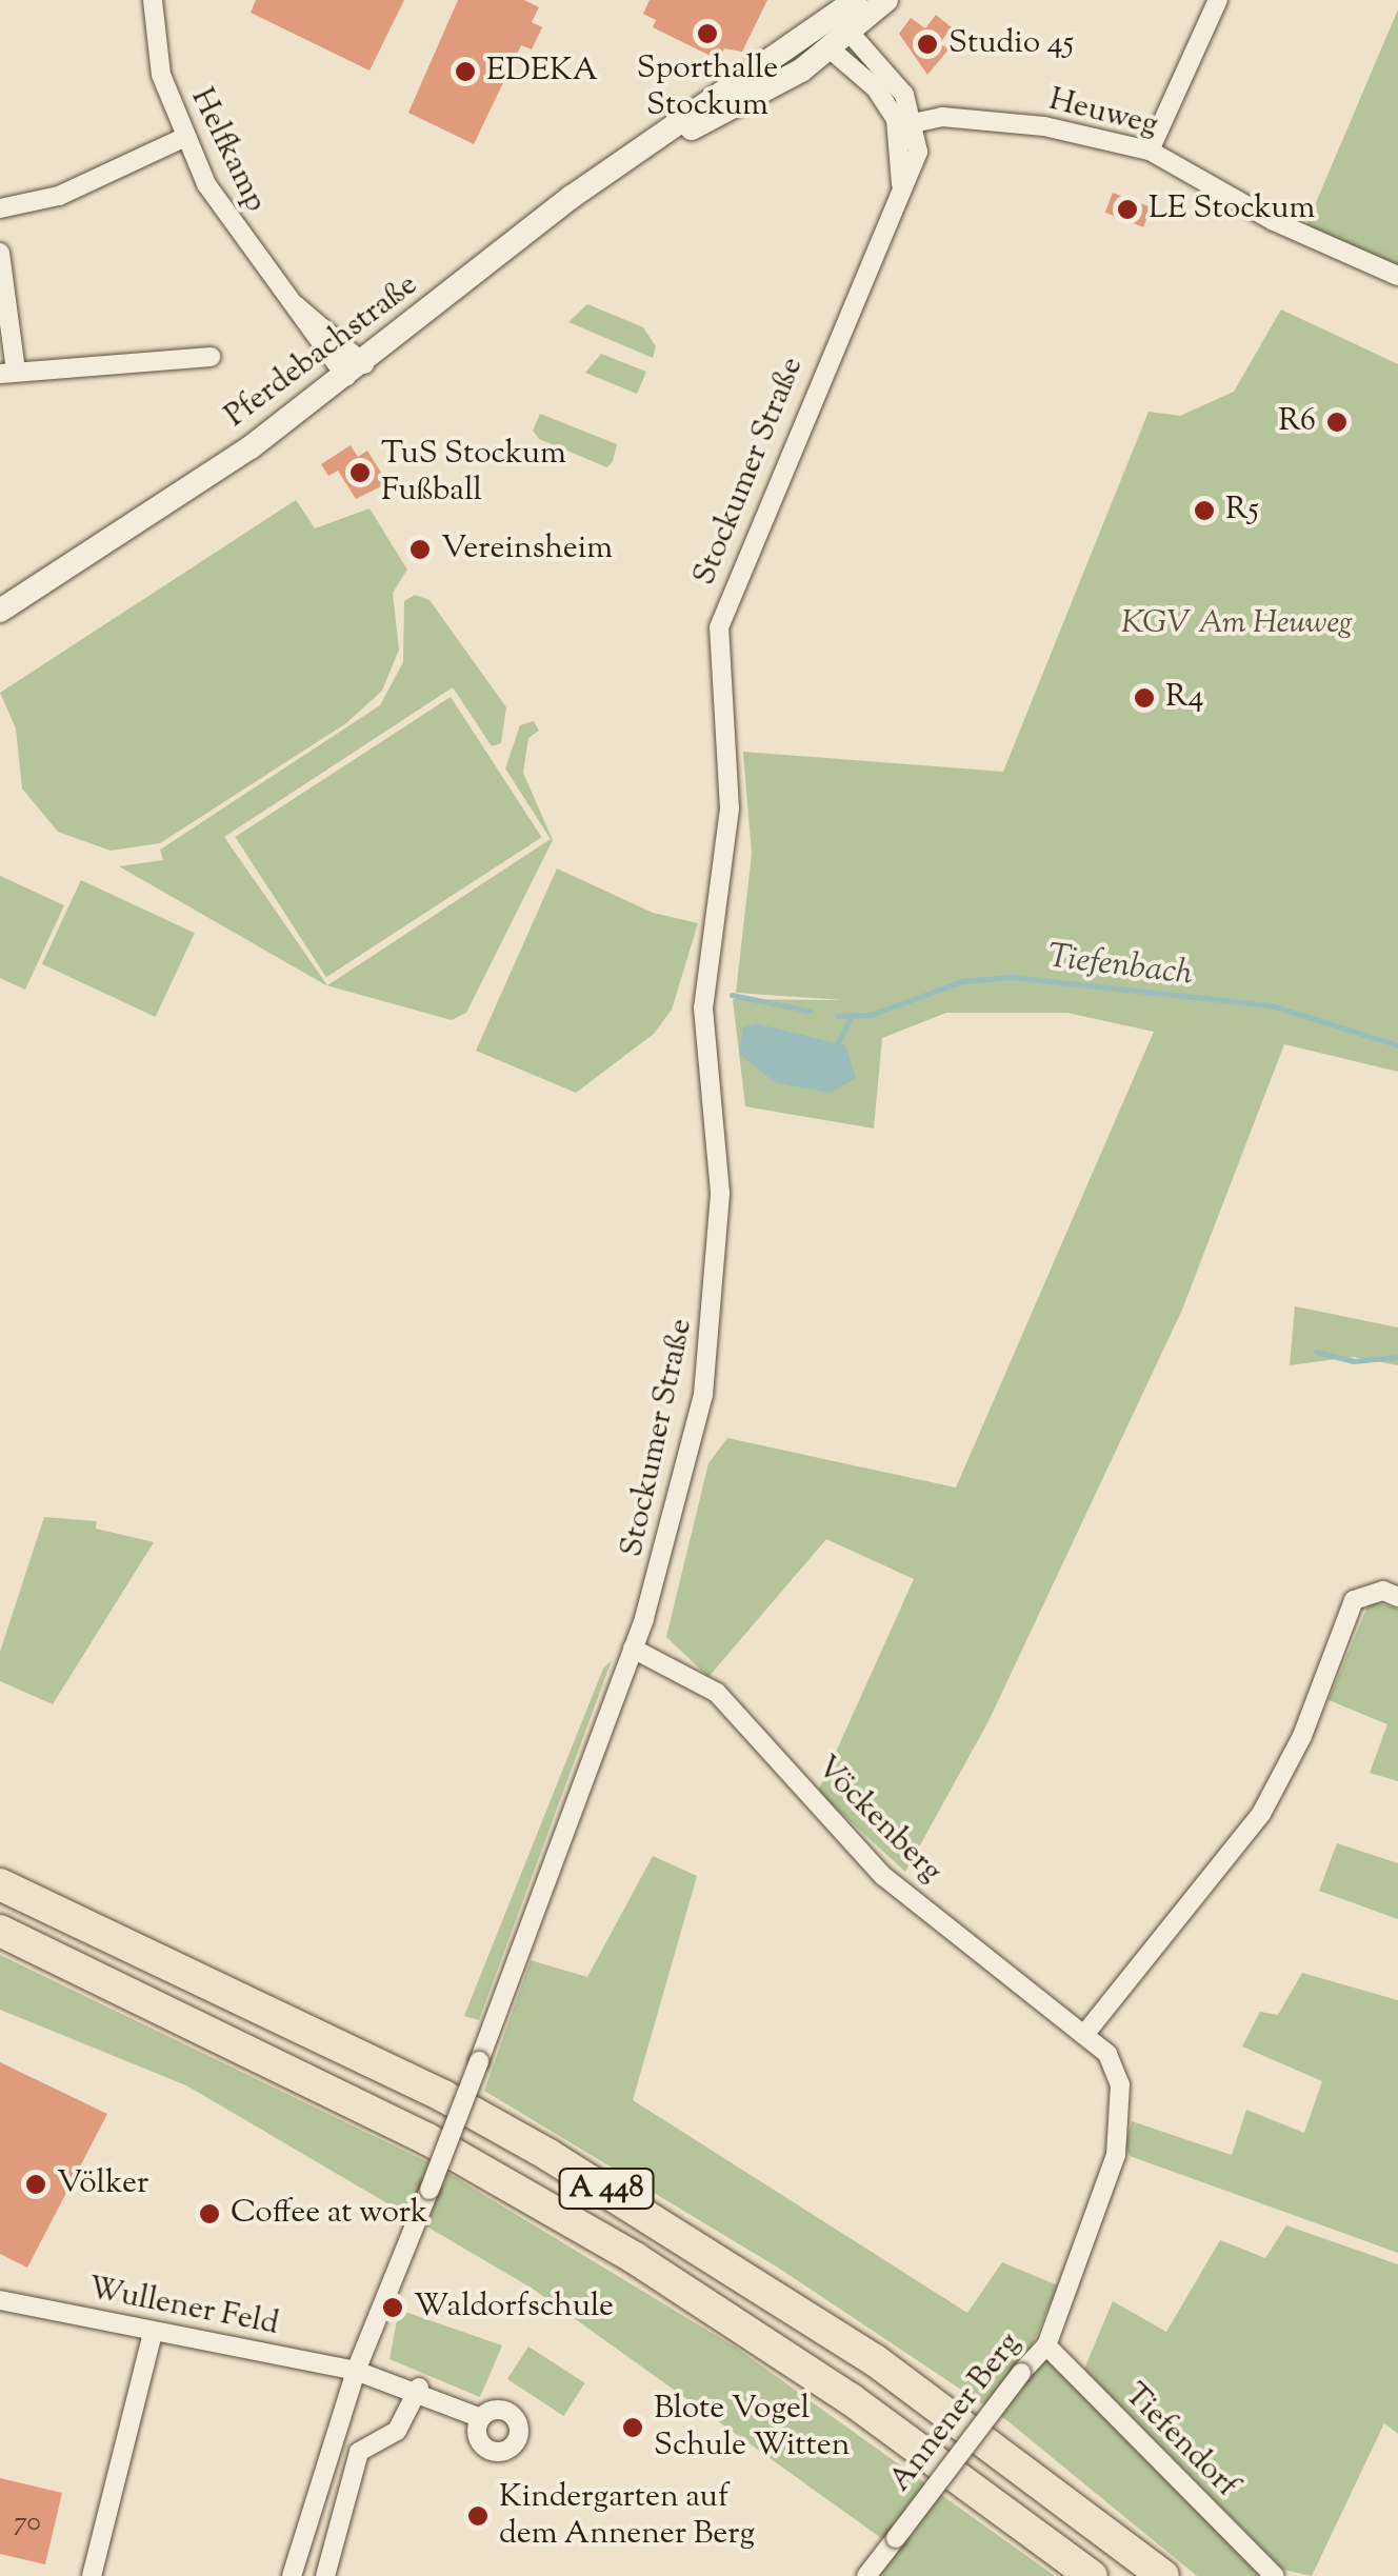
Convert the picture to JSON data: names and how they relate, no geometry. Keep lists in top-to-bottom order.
{
  "streets": {
    "highway": ["A 448"],
    "main road": ["Pferdebachstraße"],
    "street": [
      "Heuweg",
      "Helfkamp",
      "Stockumer Straße",
      "Vöckenberg",
      "Wullener Feld",
      "Annener Berg",
      "Tiefendorf"
    ]
  },
  "crossings": [
    ["Heuweg", "Stockumer Straße"],
    ["Helfkamp", "Pferdebachstraße"],
    ["Pferdebachstraße", "Stockumer Straße"],
    ["Stockumer Straße", "Vöckenberg"],
    ["Stockumer Straße", "Wullener Feld"],
    ["Vöckenberg", "Annener Berg"],
    ["Annener Berg", "Tiefendorf"]
  ],
  "water": ["Tiefenbach"],
  "parks": ["KGV Am Heuweg"],
  "places": [
    "Sporthalle Stockum",
    "Studio 45",
    "EDEKA",
    "LE Stockum",
    "R6",
    "TuS Stockum Fußball",
    "R5",
    "Vereinsheim",
    "R4",
    "Völker",
    "Coffee at work",
    "Waldorfschule",
    "Blote Vogel Schule Witten",
    "Kindergarten auf dem Annener Berg"
  ],
  "house_numbers": ["70"]
}
